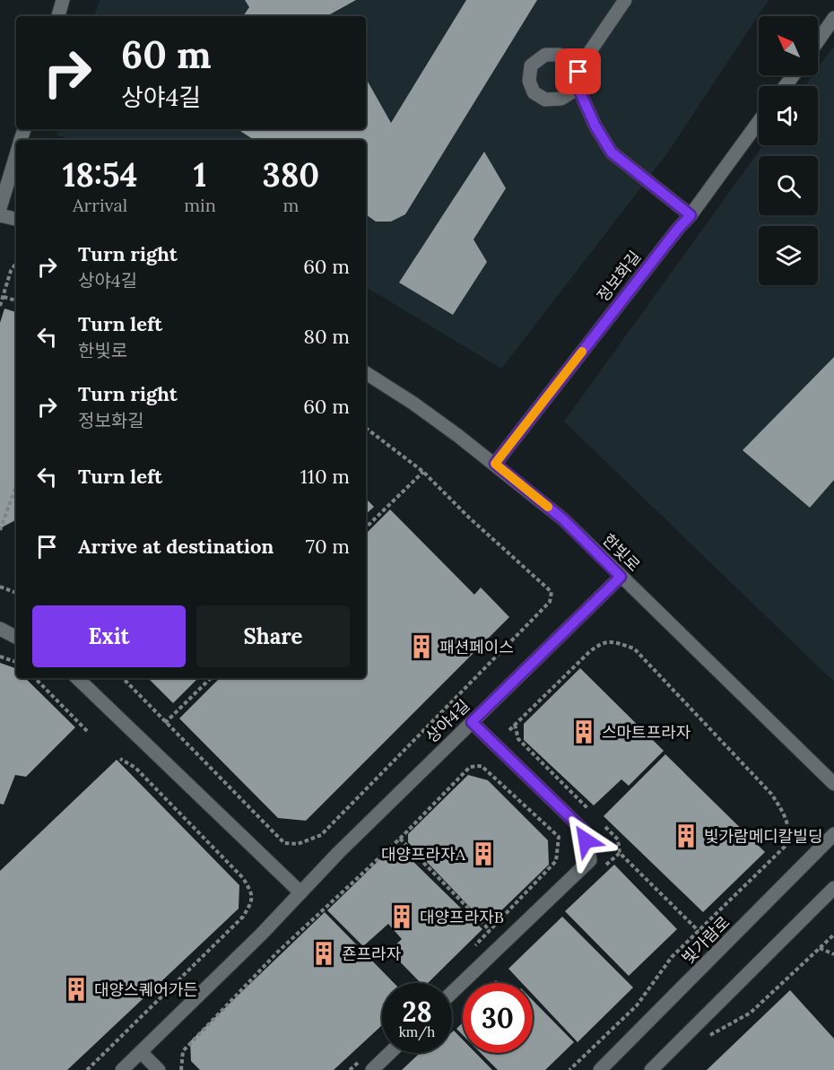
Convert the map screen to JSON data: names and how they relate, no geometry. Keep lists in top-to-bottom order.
{
  "streets": {
    "street": [
      "정보화길",
      "한빛로",
      "상야4길",
      "빛가람로"
    ]
  },
  "crossings": [
    ["정보화길", "한빛로"],
    ["한빛로", "상야4길"]
  ],
  "places": {
    "building": [
      "패션페이스",
      "스마트프라자",
      "빛가람메디칼빌딩",
      "대양프라자A",
      "대양프라자B",
      "죤프라자",
      "대양스퀘어가든"
    ]
  },
  "north": "top left",
  "page": {
    "turn": ["60 m", "상야4길"],
    "eta": [
      "18:54",
      "Arrival",
      "1",
      "min",
      "380",
      "m"
    ],
    "list": [
      {
        "name": "Turn right",
        "note": "상야4길",
        "value": "60 m"
      },
      {
        "name": "Turn left",
        "note": "한빛로",
        "value": "80 m"
      },
      {
        "name": "Turn right",
        "note": "정보화길",
        "value": "60 m"
      },
      {
        "name": "Turn left",
        "value": "110 m"
      },
      {
        "name": "Arrive at destination",
        "value": "70 m"
      }
    ],
    "buttons": ["Exit", "Share"],
    "speed": "28 km/h",
    "limit": "30"
  }
}
